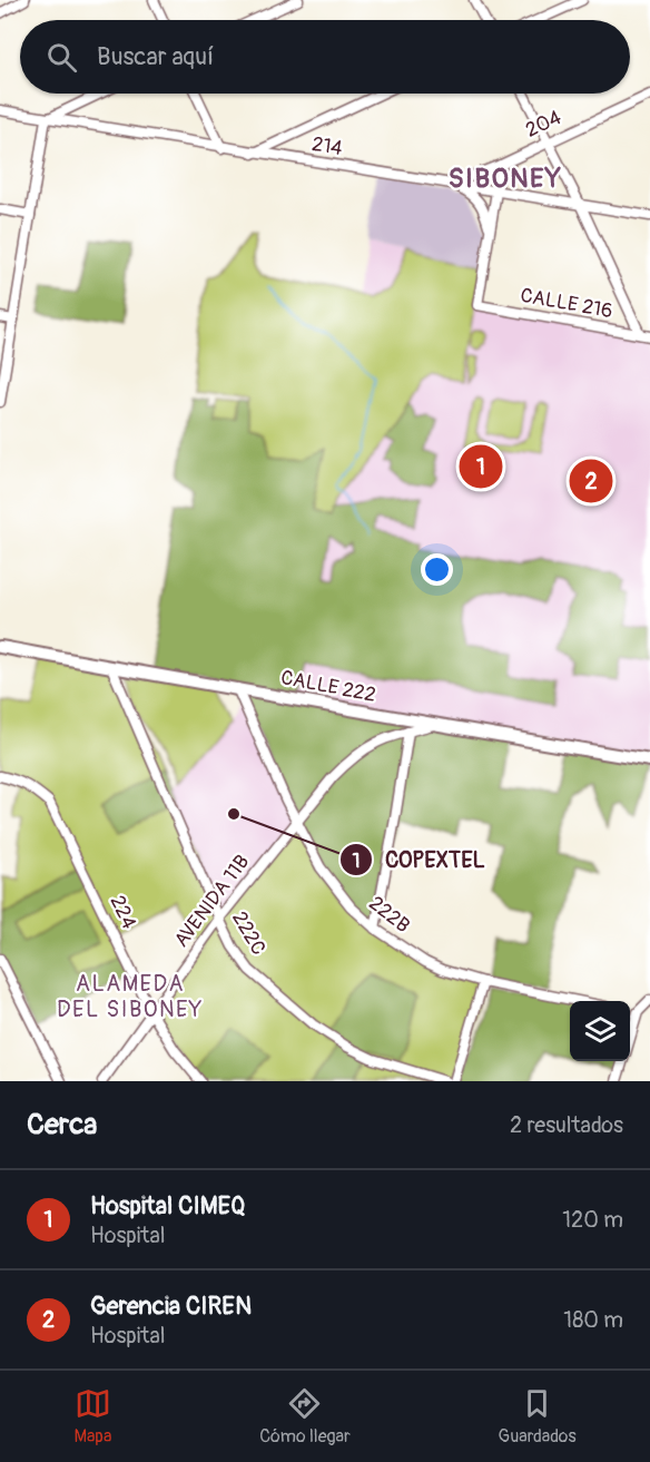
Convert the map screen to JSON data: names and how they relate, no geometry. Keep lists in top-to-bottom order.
{
  "streets": {
    "main road": ["CALLE 222"],
    "street": [
      "204",
      "214",
      "CALLE 216",
      "AVENIDA 11B",
      "224",
      "222B",
      "222C"
    ]
  },
  "crossings": [
    ["204", "214"],
    ["CALLE 222", "AVENIDA 11B"],
    ["CALLE 222", "222B"],
    ["CALLE 222", "222C"],
    ["AVENIDA 11B", "224"],
    ["AVENIDA 11B", "222B"],
    ["AVENIDA 11B", "222C"]
  ],
  "districts": ["SIBONEY", "ALAMEDA DEL SIBONEY"],
  "places": ["COPEXTEL"],
  "page": {
    "search": "Buscar aquí",
    "pins": ["1", "2"],
    "heading": ["Cerca", "2 resultados"],
    "list": [
      {
        "mark": "1",
        "name": "Hospital CIMEQ",
        "note": "Hospital",
        "value": "120 m"
      },
      {
        "mark": "2",
        "name": "Gerencia CIREN",
        "note": "Hospital",
        "value": "180 m"
      }
    ],
    "nav": ["Mapa", "Cómo llegar", "Guardados"]
  }
}
